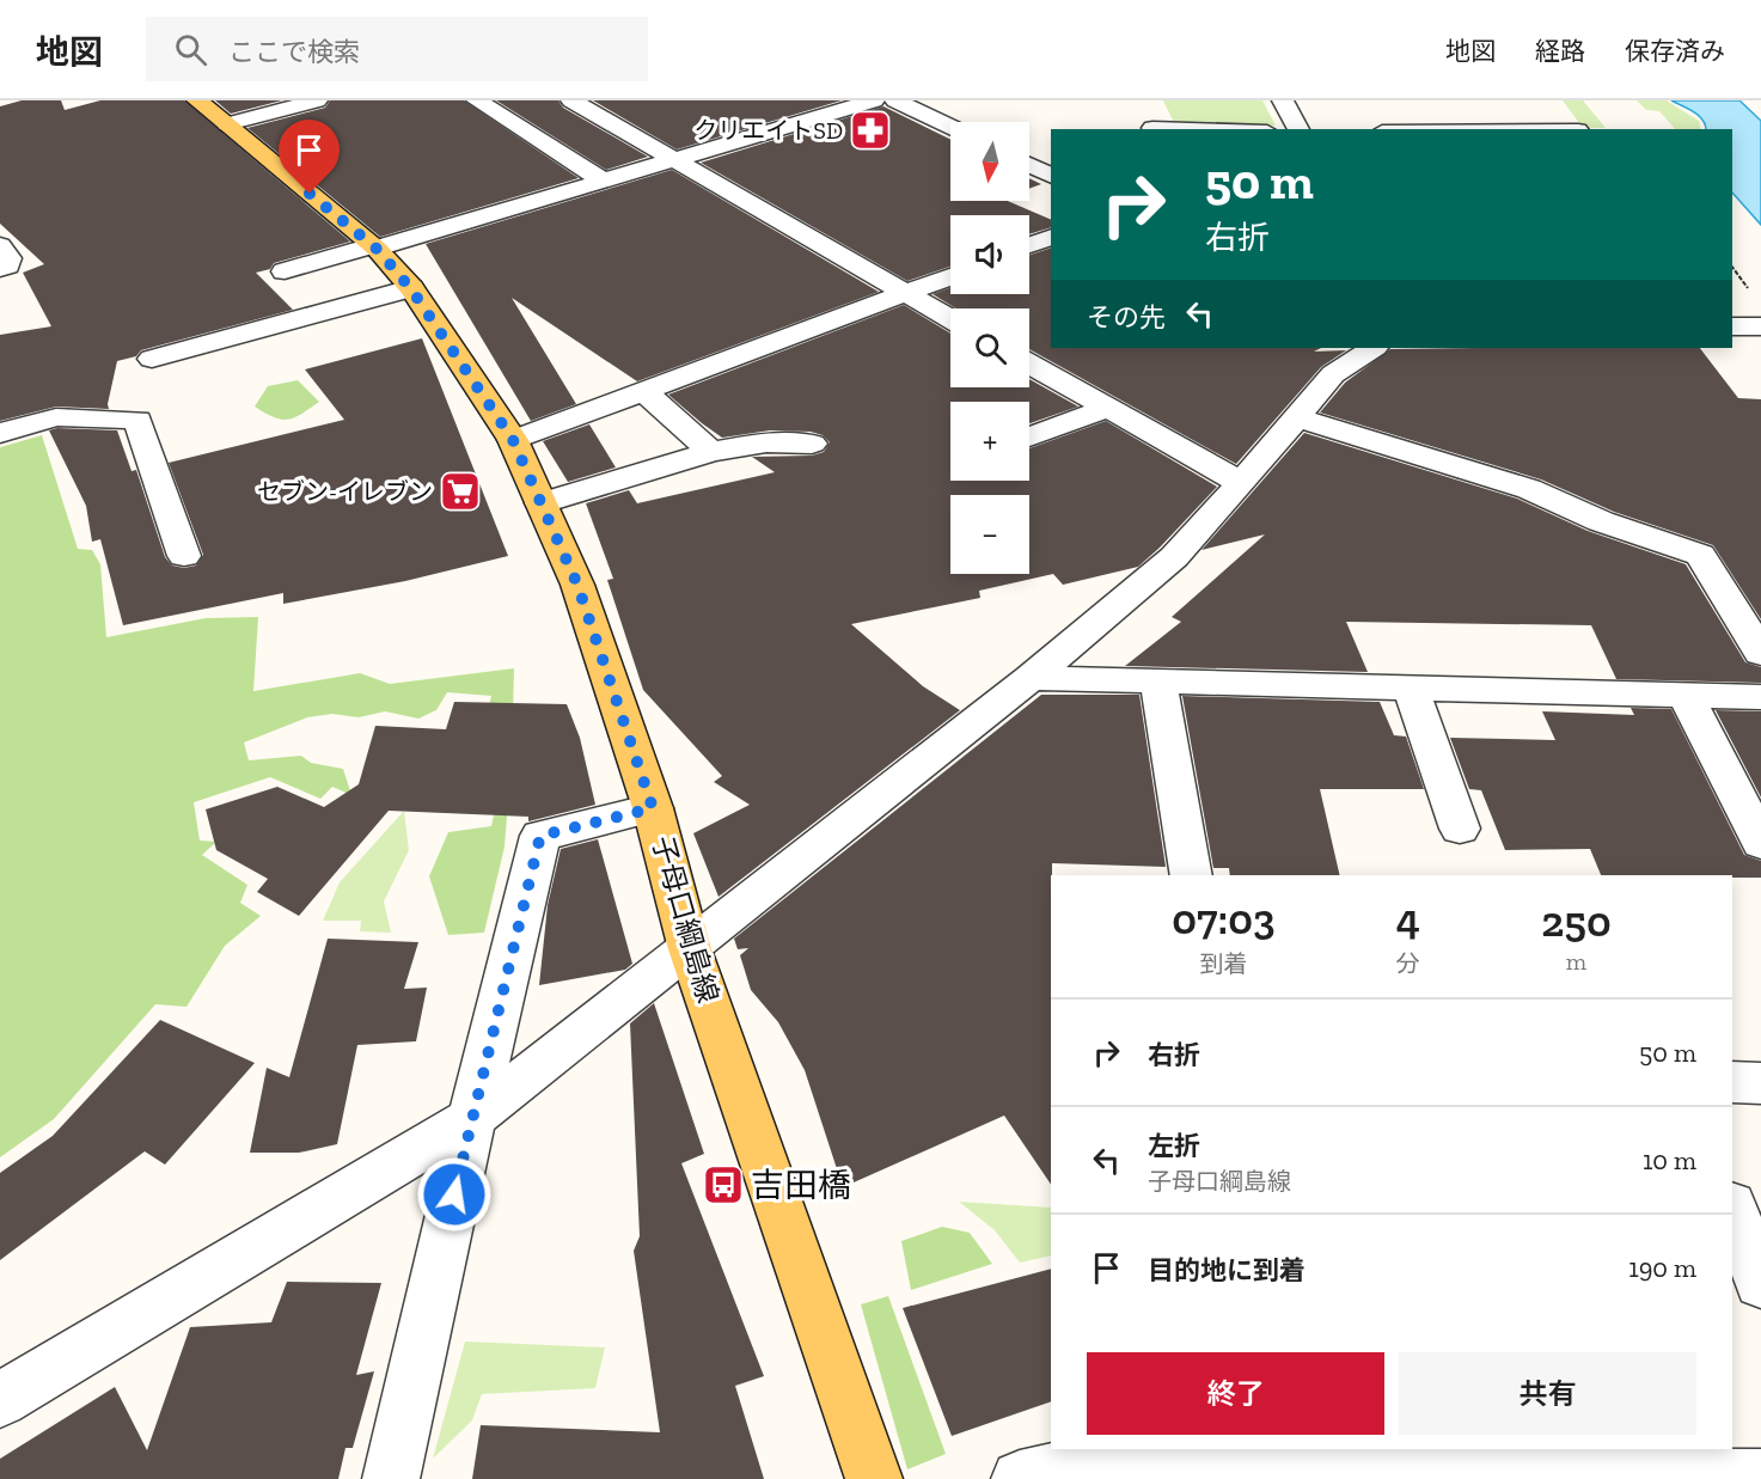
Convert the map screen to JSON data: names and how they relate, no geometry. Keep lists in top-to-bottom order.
{
  "streets": {
    "main road": ["子母口綱島線"]
  },
  "places": {
    "pharmacy": ["クリエイトSD"],
    "supermarket": ["セブン-イレブン"],
    "bus stop": ["吉田橋"]
  },
  "north": "bottom",
  "page": {
    "header": "地図",
    "search": "ここで検索",
    "nav": ["地図", "経路", "保存済み"],
    "map_buttons": ["+", "−"],
    "turn": ["50 m", "右折"],
    "then": "その先",
    "eta": [
      "07:03",
      "到着",
      "4",
      "分",
      "250",
      "m"
    ],
    "list": [
      {
        "name": "右折",
        "value": "50 m"
      },
      {
        "name": "左折",
        "note": "子母口綱島線",
        "value": "10 m"
      },
      {
        "name": "目的地に到着",
        "value": "190 m"
      }
    ],
    "buttons": ["終了", "共有"]
  }
}
